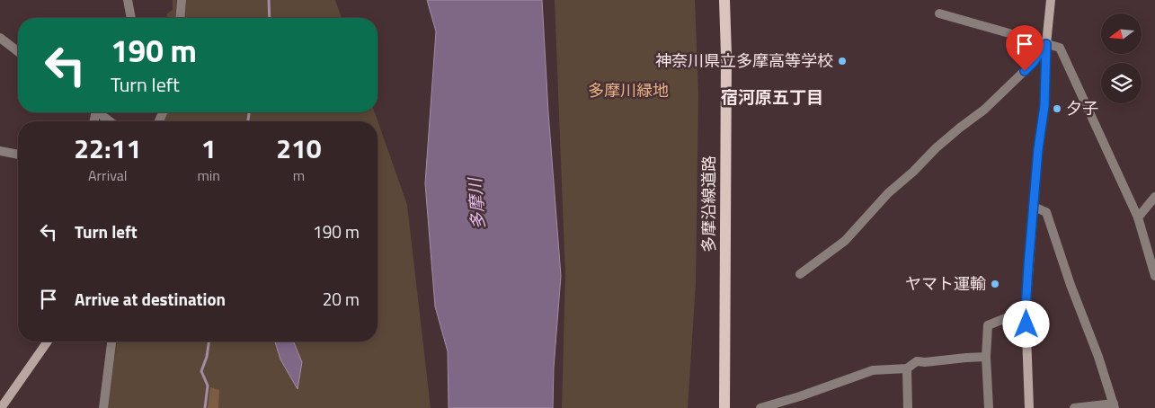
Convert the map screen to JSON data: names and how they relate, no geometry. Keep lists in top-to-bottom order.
{
  "streets": {
    "main road": ["多摩沿線道路"]
  },
  "districts": ["宿河原五丁目"],
  "water": ["多摩川"],
  "parks": ["多摩川緑地"],
  "places": ["神奈川県立多摩高等学校", "夕子", "ヤマト運輸"],
  "north": "left",
  "page": {
    "turn": ["190 m", "Turn left"],
    "eta": [
      "22:11",
      "Arrival",
      "1",
      "min",
      "210",
      "m"
    ],
    "list": [
      {
        "name": "Turn left",
        "value": "190 m"
      },
      {
        "name": "Arrive at destination",
        "value": "20 m"
      }
    ]
  }
}
